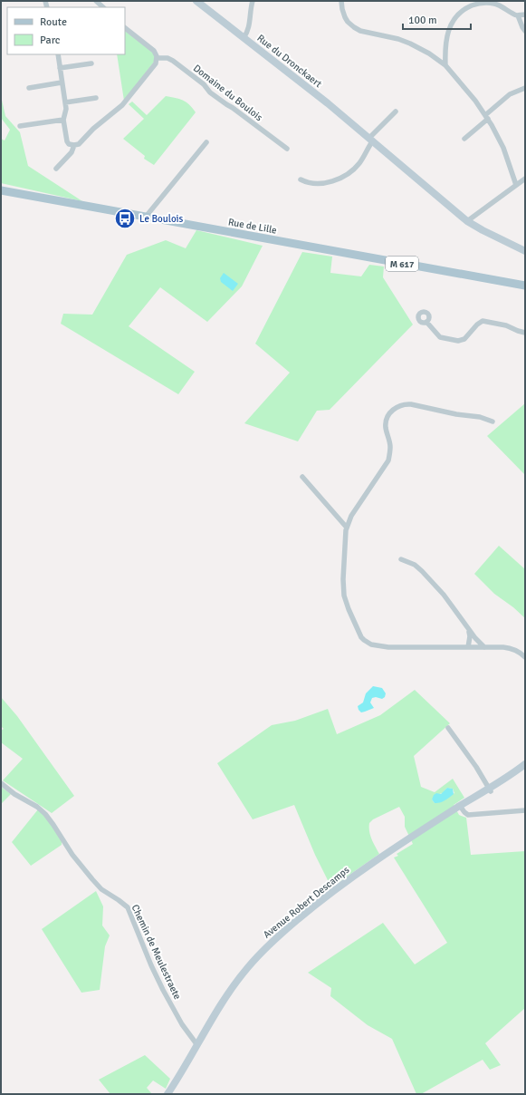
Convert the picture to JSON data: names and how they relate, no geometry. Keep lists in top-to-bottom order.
{
  "streets": {
    "main road": [
      "Rue du Dronckaert",
      "Rue de Lille",
      "M 617",
      "Avenue Robert Descamps"
    ],
    "street": ["Domaine du Boulois", "Chemin de Meulestraete"]
  },
  "crossings": [
    ["Avenue Robert Descamps", "Chemin de Meulestraete"]
  ],
  "places": {
    "bus stop": ["Le Boulois"]
  },
  "legend": ["Route", "Parc"],
  "scale_bar": "100 m"
}
